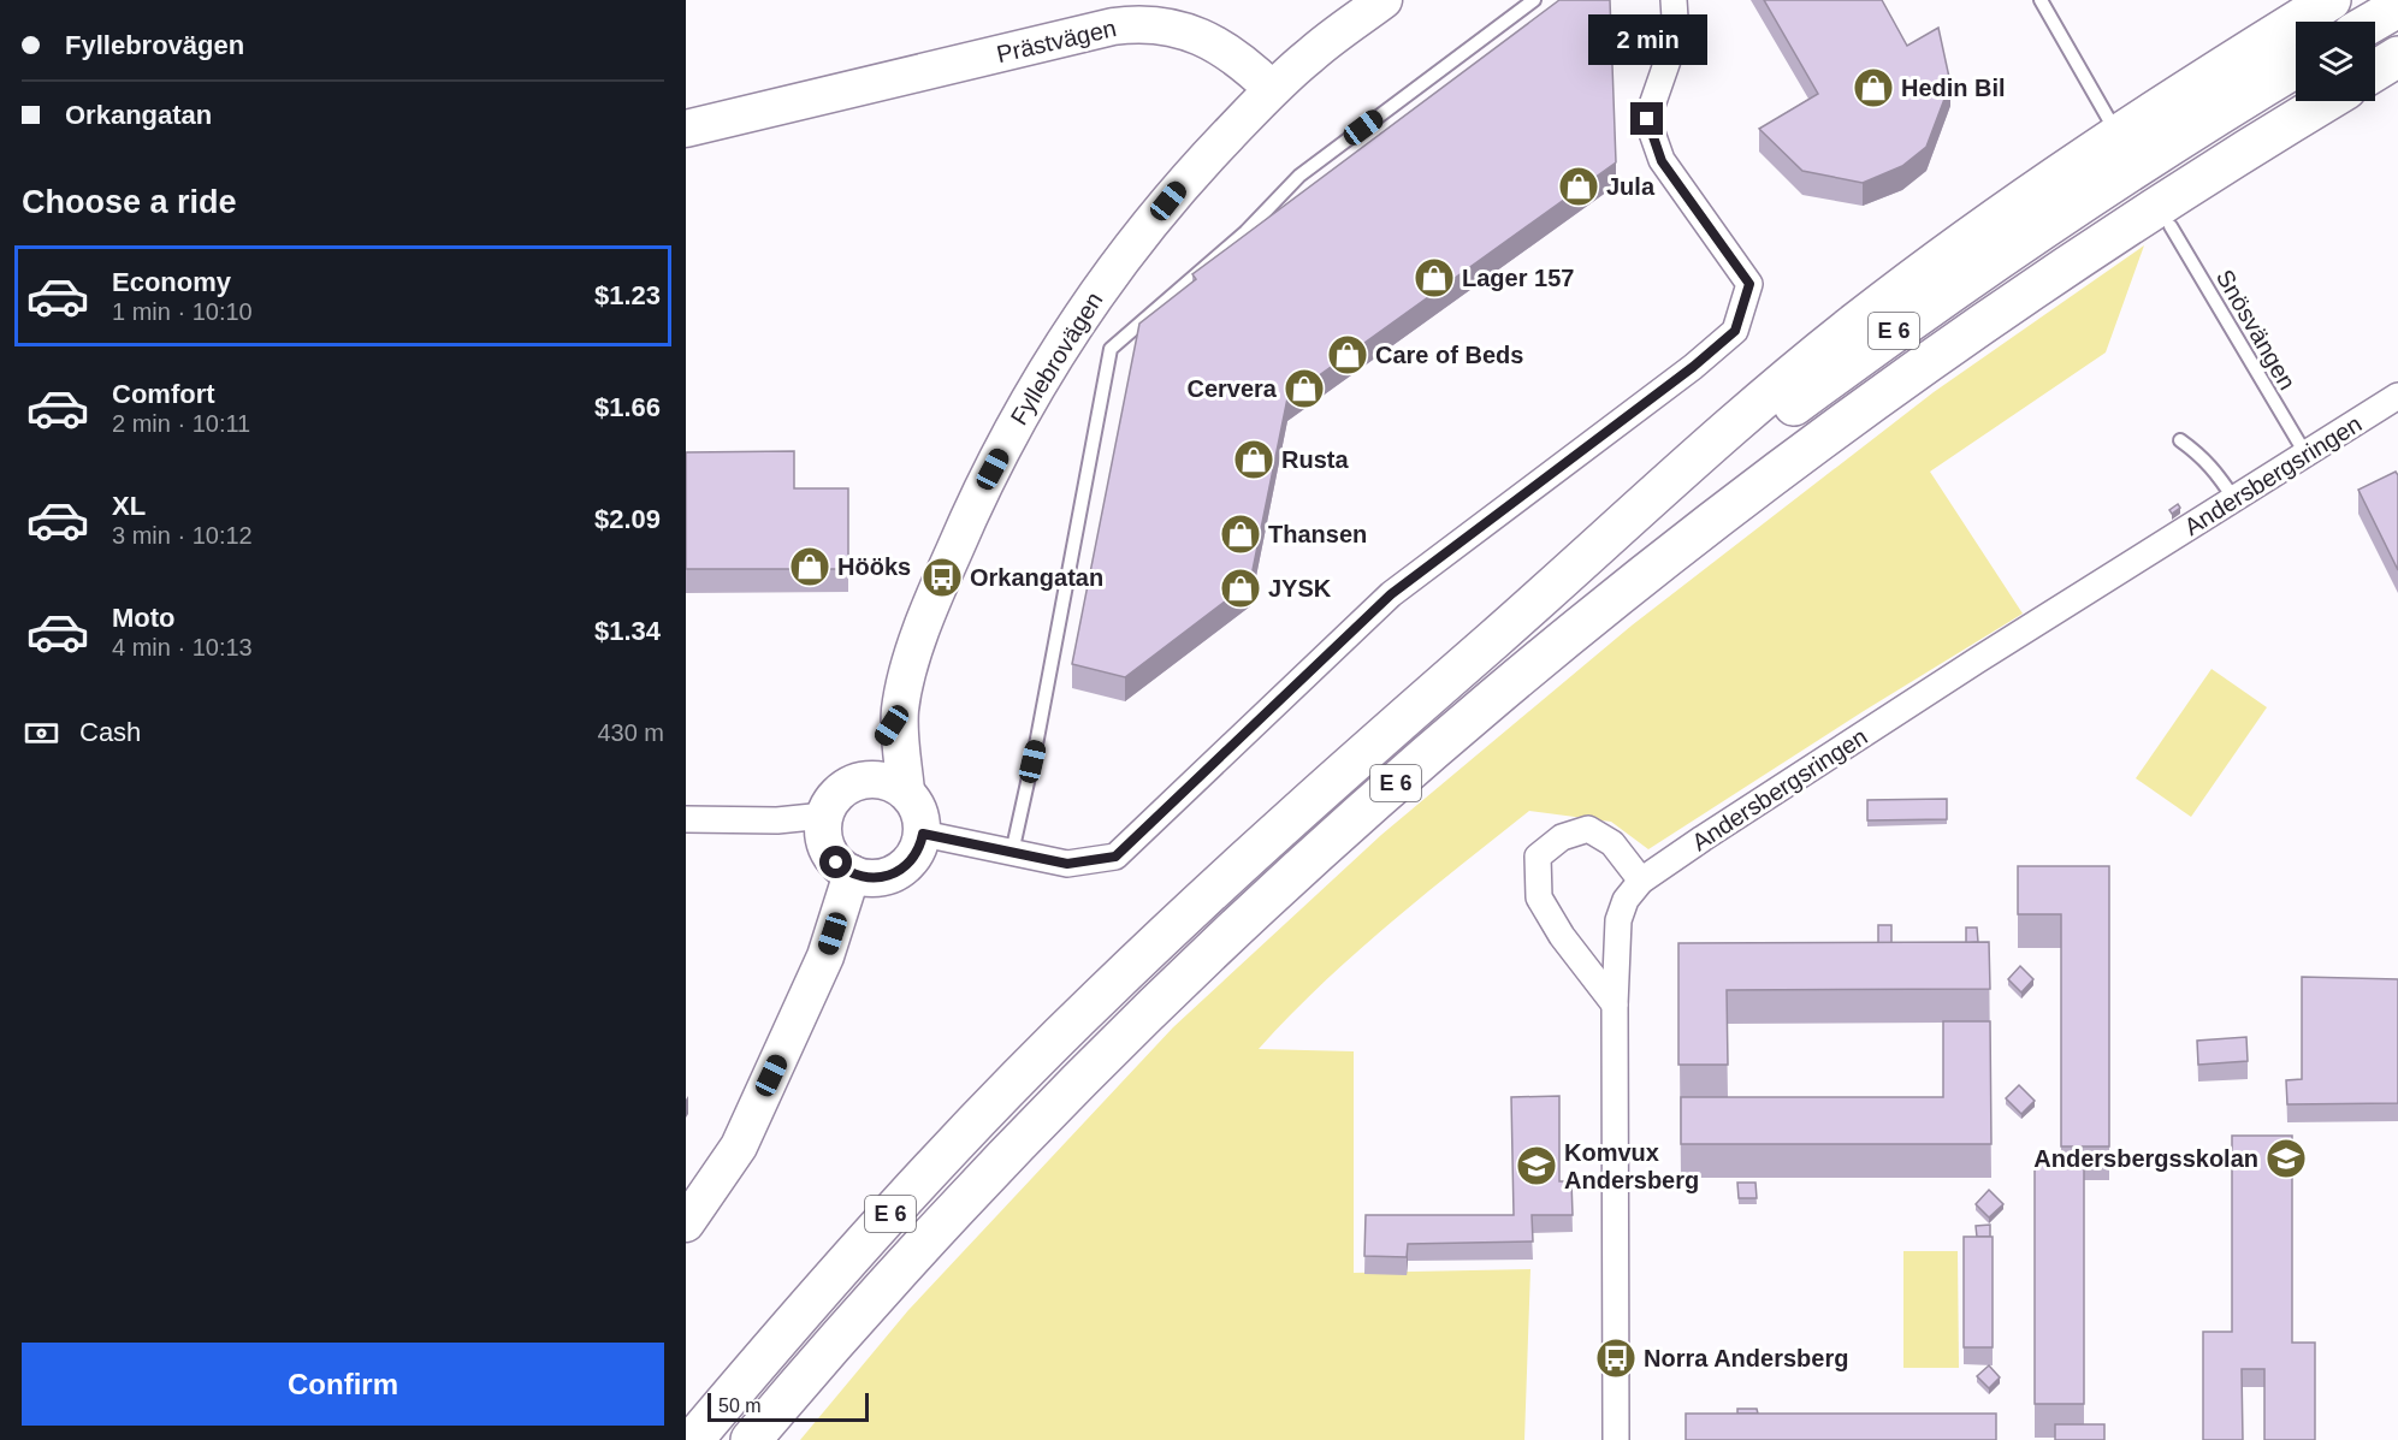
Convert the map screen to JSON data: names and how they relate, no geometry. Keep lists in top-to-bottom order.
{
  "streets": {
    "highway": ["E 6"],
    "street": ["Prästvägen", "Fyllebrovägen", "Andersbergsringen"],
    "lane": ["Snösvängen"]
  },
  "crossings": [
    ["Prästvägen", "Fyllebrovägen"],
    ["Snösvängen", "Andersbergsringen"]
  ],
  "places": {
    "shop": [
      "Hedin Bil",
      "Jula",
      "Lager 157",
      "Care of Beds",
      "Cervera",
      "Rusta",
      "Thansen",
      "Hööks",
      "JYSK"
    ],
    "bus stop": ["Orkangatan", "Norra Andersberg"],
    "school or university": ["Andersbergsskolan", "Komvux Andersberg"]
  },
  "scale_bar": "50 m",
  "page": {
    "banner": ["Fyllebrovägen", "Orkangatan"],
    "bubble": "2 min",
    "heading": "Choose a ride",
    "list": [
      {
        "name": "Economy",
        "note": "1 min · 10:10",
        "value": "$1.23"
      },
      {
        "name": "Comfort",
        "note": "2 min · 10:11",
        "value": "$1.66"
      },
      {
        "name": "XL",
        "note": "3 min · 10:12",
        "value": "$2.09"
      },
      {
        "name": "Moto",
        "note": "4 min · 10:13",
        "value": "$1.34"
      }
    ],
    "pay": ["Cash", "430 m"],
    "buttons": "Confirm",
    "scale": "50 m"
  }
}
